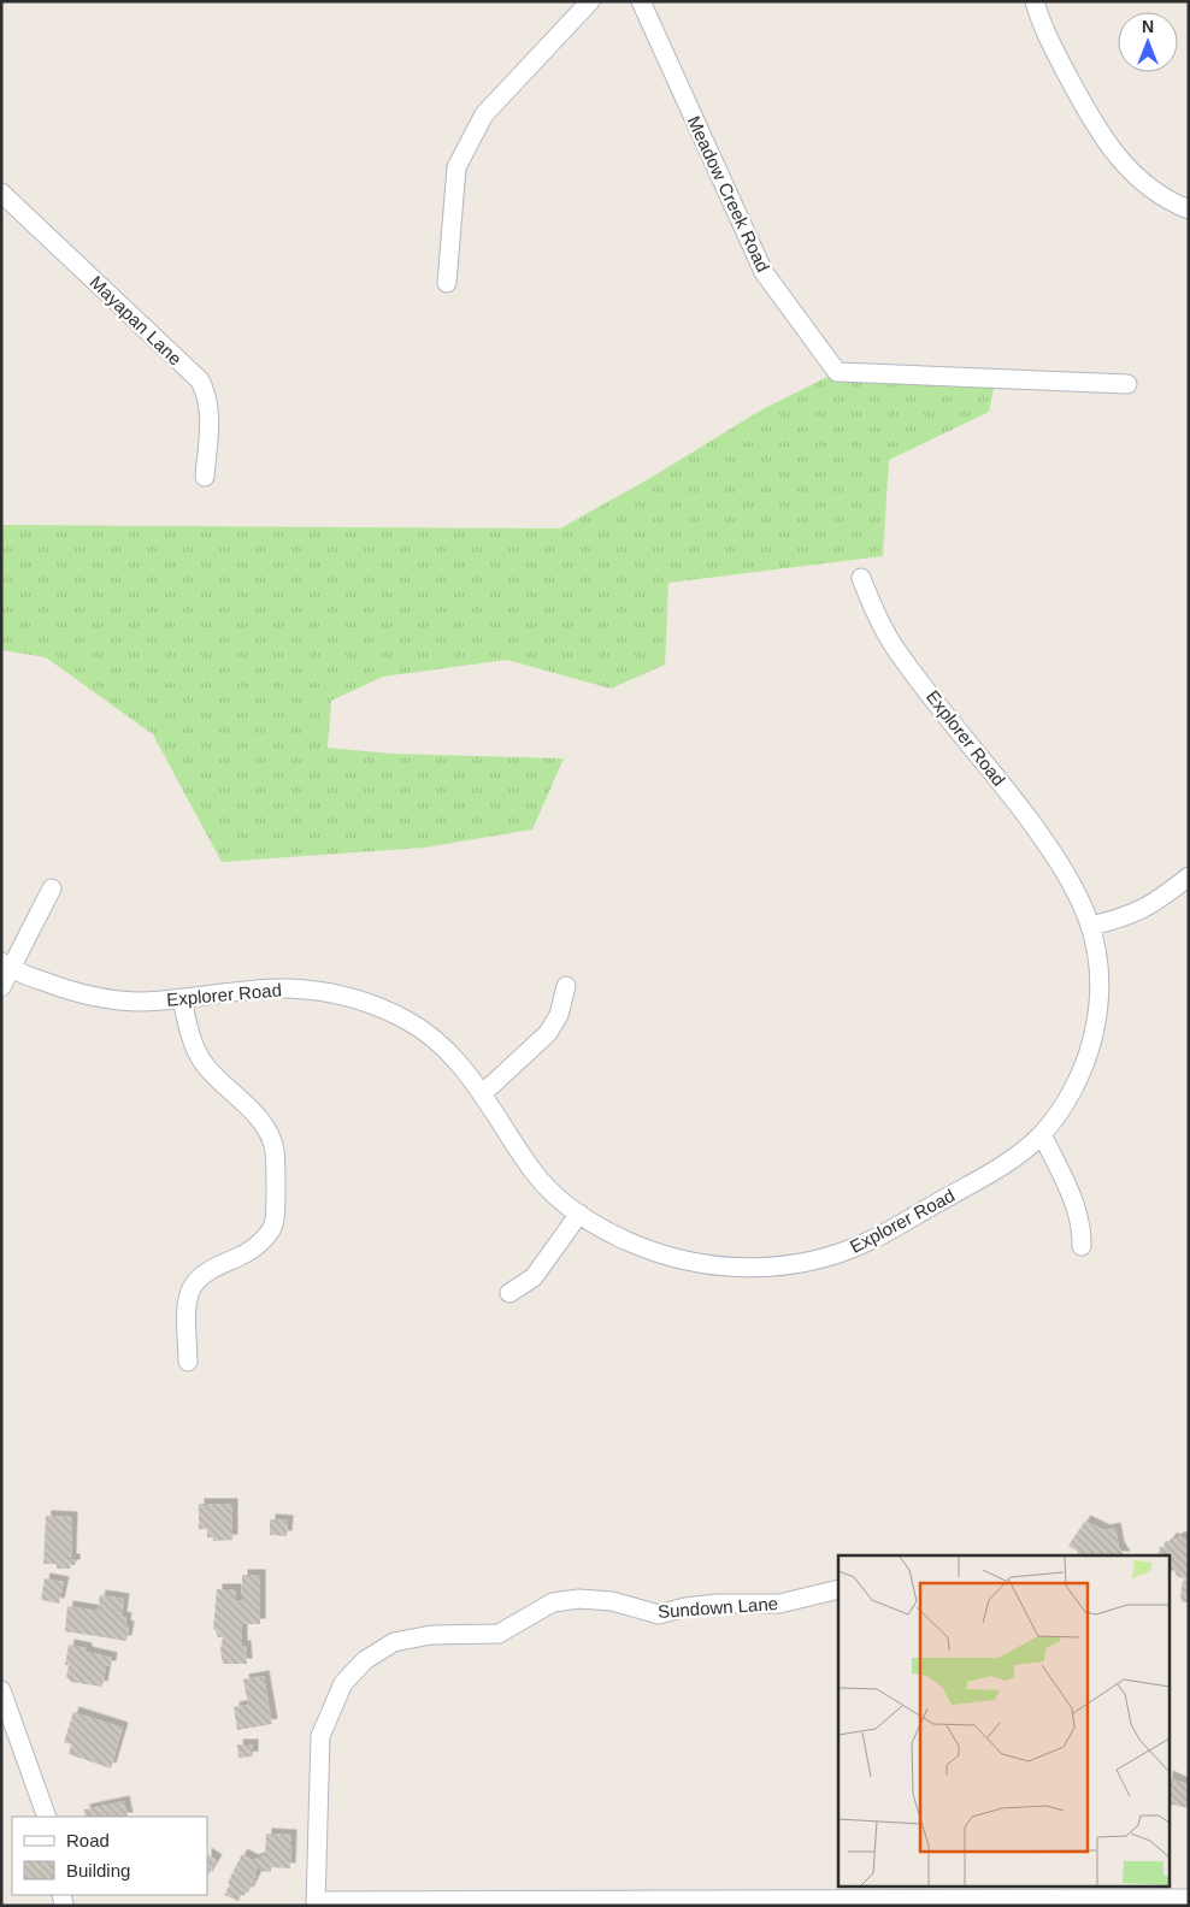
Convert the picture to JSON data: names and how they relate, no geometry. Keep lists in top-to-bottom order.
{
  "streets": {
    "street": [
      "Meadow Creek Road",
      "Mayapan Lane",
      "Explorer Road",
      "Sundown Lane"
    ]
  },
  "legend": ["Road", "Building"],
  "north": "top"
}
